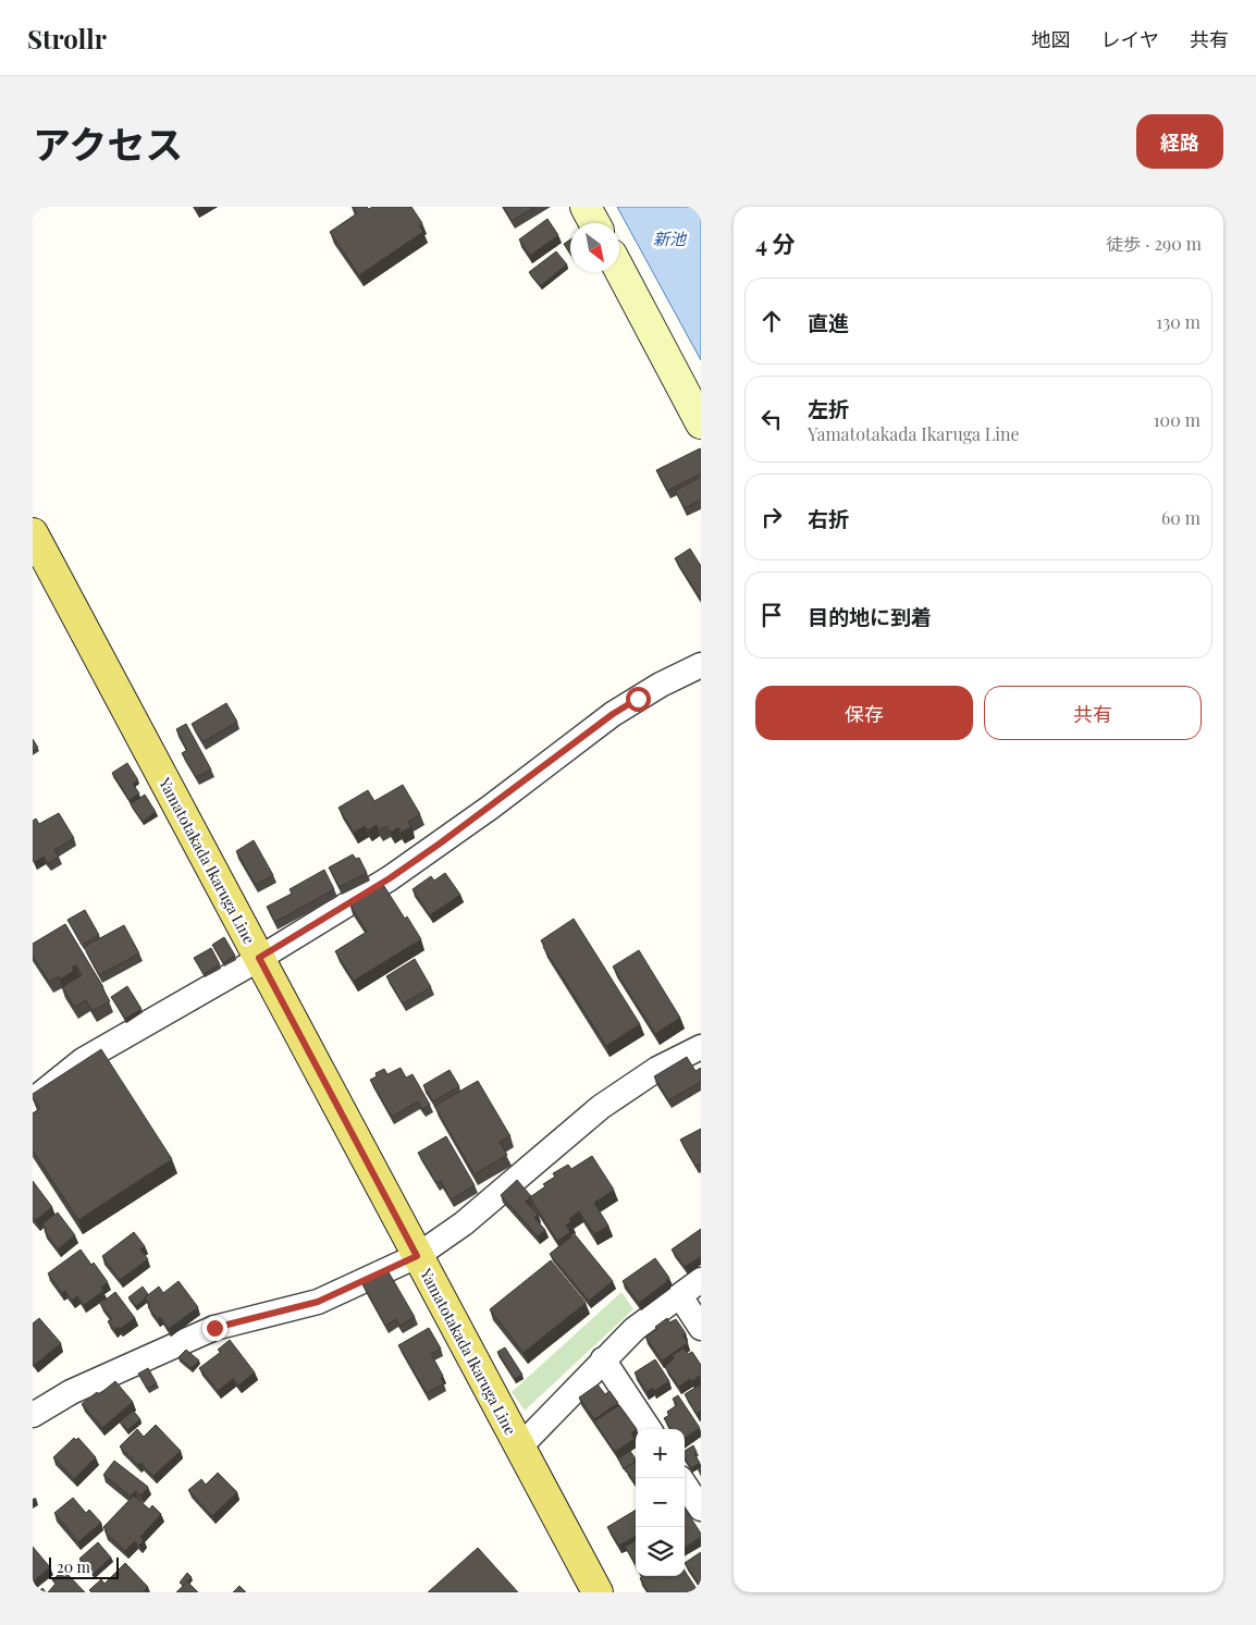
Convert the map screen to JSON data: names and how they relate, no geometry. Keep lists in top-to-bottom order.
{
  "streets": {
    "main road": ["Yamatotakada Ikaruga Line"]
  },
  "water": ["新池"],
  "scale_bar": "20 m",
  "north": "bottom right",
  "page": {
    "header": "Strollr",
    "nav": ["地図", "レイヤ", "共有"],
    "title": "アクセス",
    "buttons": [
      "経路",
      ["保存", "共有"]
    ],
    "heading": ["4 分", "徒歩 · 290 m"],
    "list": [
      ["直進", "130 m"],
      ["左折", "Yamatotakada Ikaruga Line", "100 m"],
      ["右折", "60 m"],
      "目的地に到着"
    ],
    "map_buttons": ["+", "−"],
    "scale": "20 m"
  }
}
